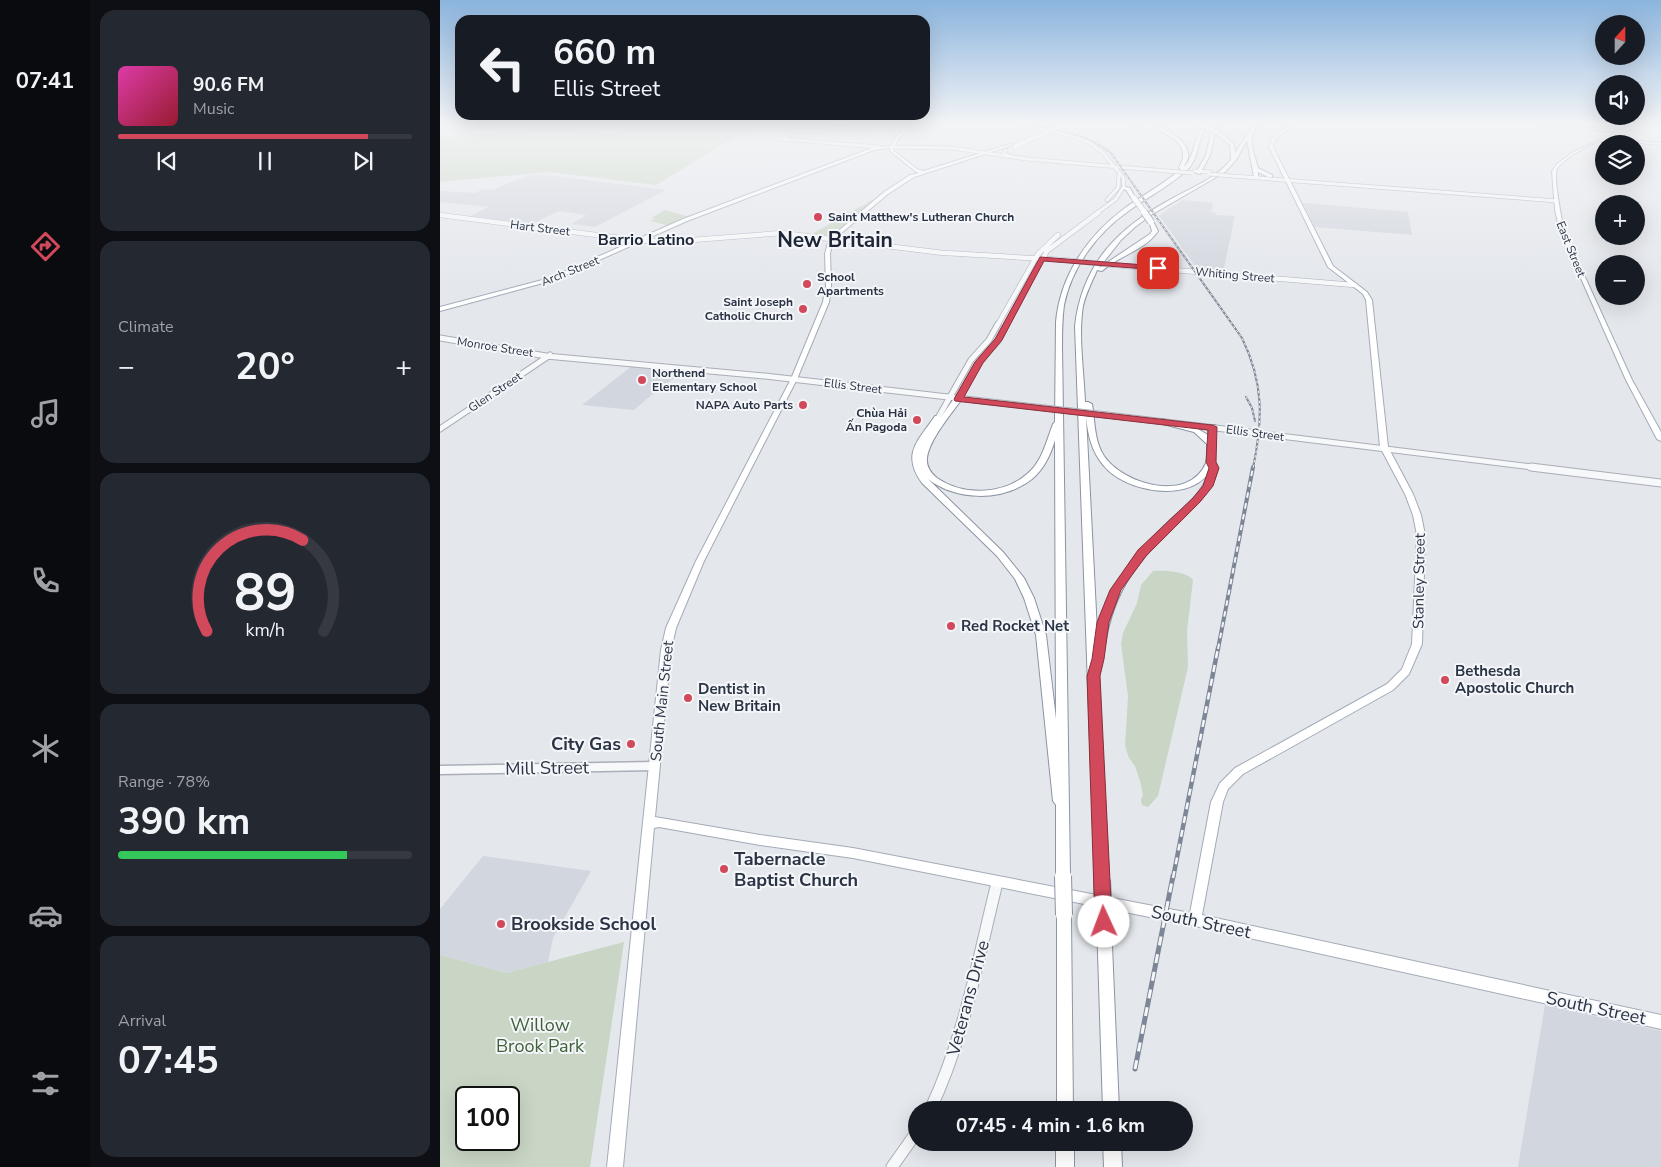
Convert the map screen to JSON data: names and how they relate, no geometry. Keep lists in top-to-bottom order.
{
  "streets": {
    "main road": [
      "East Street",
      "Arch Street",
      "Stanley Street",
      "South Main Street",
      "South Street"
    ],
    "street": [
      "Hart Street",
      "Whiting Street",
      "Monroe Street",
      "Ellis Street",
      "Glen Street",
      "Mill Street",
      "Veterans Drive"
    ]
  },
  "crossings": [
    ["Hart Street", "Arch Street"],
    ["Hart Street", "Whiting Street"],
    ["Whiting Street", "Stanley Street"],
    ["Whiting Street", "South Main Street"],
    ["Monroe Street", "Ellis Street"],
    ["Monroe Street", "Glen Street"],
    ["Ellis Street", "Glen Street"],
    ["Ellis Street", "Stanley Street"],
    ["Ellis Street", "South Main Street"],
    ["Stanley Street", "South Street"],
    ["South Main Street", "Mill Street"],
    ["South Main Street", "South Street"],
    ["South Street", "Veterans Drive"]
  ],
  "districts": ["Barrio Latino", "New Britain"],
  "parks": ["Willow Brook Park"],
  "places": [
    "Saint Matthew's Lutheran Church",
    "School Apartments",
    "Saint Joseph Catholic Church",
    "Northend Elementary School",
    "NAPA Auto Parts",
    "Chùa Hải Ấn Pagoda",
    "Red Rocket Net",
    "Bethesda Apostolic Church",
    "Dentist in New Britain",
    "City Gas",
    "Tabernacle Baptist Church",
    "Brookside School"
  ],
  "north": "top",
  "page": {
    "tabs": "07:41",
    "map_buttons": ["+", "−"],
    "turn": ["660 m", "Ellis Street"],
    "song": ["90.6 FM", "Music"],
    "tile": [
      "Climate",
      ["Range · 78%", "390 km"],
      ["Arrival", "07:45"]
    ],
    "heat": ["−", "20°", "+"],
    "limit": "100",
    "trip": "07:45 · 4 min · 1.6 km",
    "gauge": ["89", "km/h"]
  }
}
